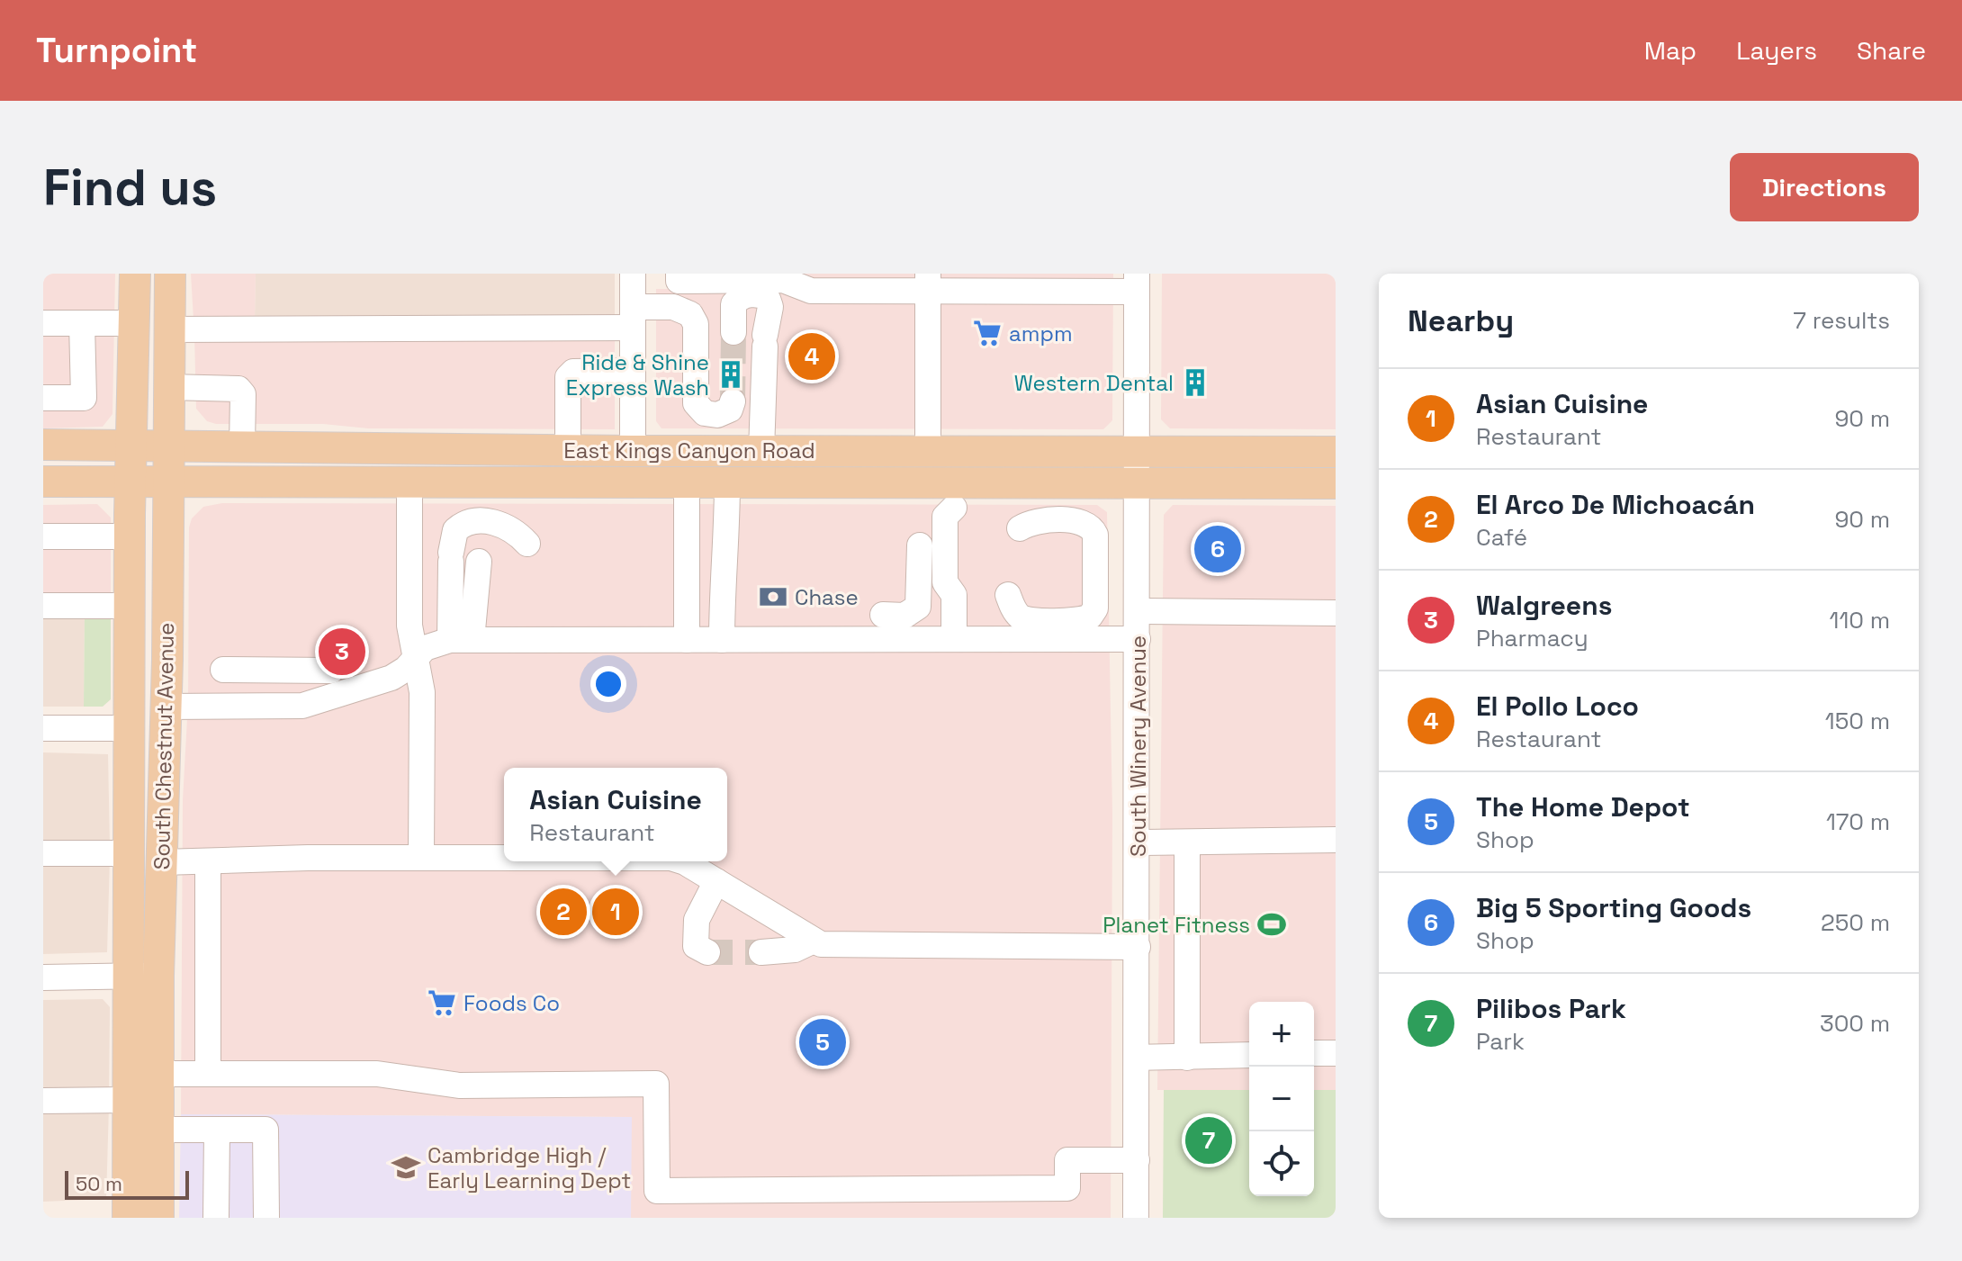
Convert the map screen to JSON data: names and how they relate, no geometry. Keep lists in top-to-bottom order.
{
  "streets": {
    "main road": ["East Kings Canyon Road", "South Chestnut Avenue"],
    "street": ["South Winery Avenue"]
  },
  "crossings": [
    ["East Kings Canyon Road", "South Chestnut Avenue"],
    ["East Kings Canyon Road", "South Winery Avenue"]
  ],
  "places": {
    "supermarket": ["ampm", "Foods Co"],
    "building": ["Ride & Shine Express Wash", "Western Dental"],
    "bank": ["Chase"],
    "sports": ["Planet Fitness"],
    "school or university": ["Cambridge High / Early Learning Dept"]
  },
  "scale_bar": "50 m",
  "page": {
    "header": "Turnpoint",
    "nav": ["Map", "Layers", "Share"],
    "buttons": "Directions",
    "title": "Find us",
    "heading": ["Nearby", "7 results"],
    "pins": [
      "4",
      "6",
      "3",
      "1",
      "2",
      "5",
      "7"
    ],
    "list": [
      {
        "mark": "1",
        "name": "Asian Cuisine",
        "note": "Restaurant",
        "value": "90 m"
      },
      {
        "mark": "2",
        "name": "El Arco De Michoacán",
        "note": "Café",
        "value": "90 m"
      },
      {
        "mark": "3",
        "name": "Walgreens",
        "note": "Pharmacy",
        "value": "110 m"
      },
      {
        "mark": "4",
        "name": "El Pollo Loco",
        "note": "Restaurant",
        "value": "150 m"
      },
      {
        "mark": "5",
        "name": "The Home Depot",
        "note": "Shop",
        "value": "170 m"
      },
      {
        "mark": "6",
        "name": "Big 5 Sporting Goods",
        "note": "Shop",
        "value": "250 m"
      },
      {
        "mark": "7",
        "name": "Pilibos Park",
        "note": "Park",
        "value": "300 m"
      }
    ],
    "popup": ["Asian Cuisine", "Restaurant"],
    "map_buttons": ["+", "−"],
    "scale": "50 m"
  }
}
